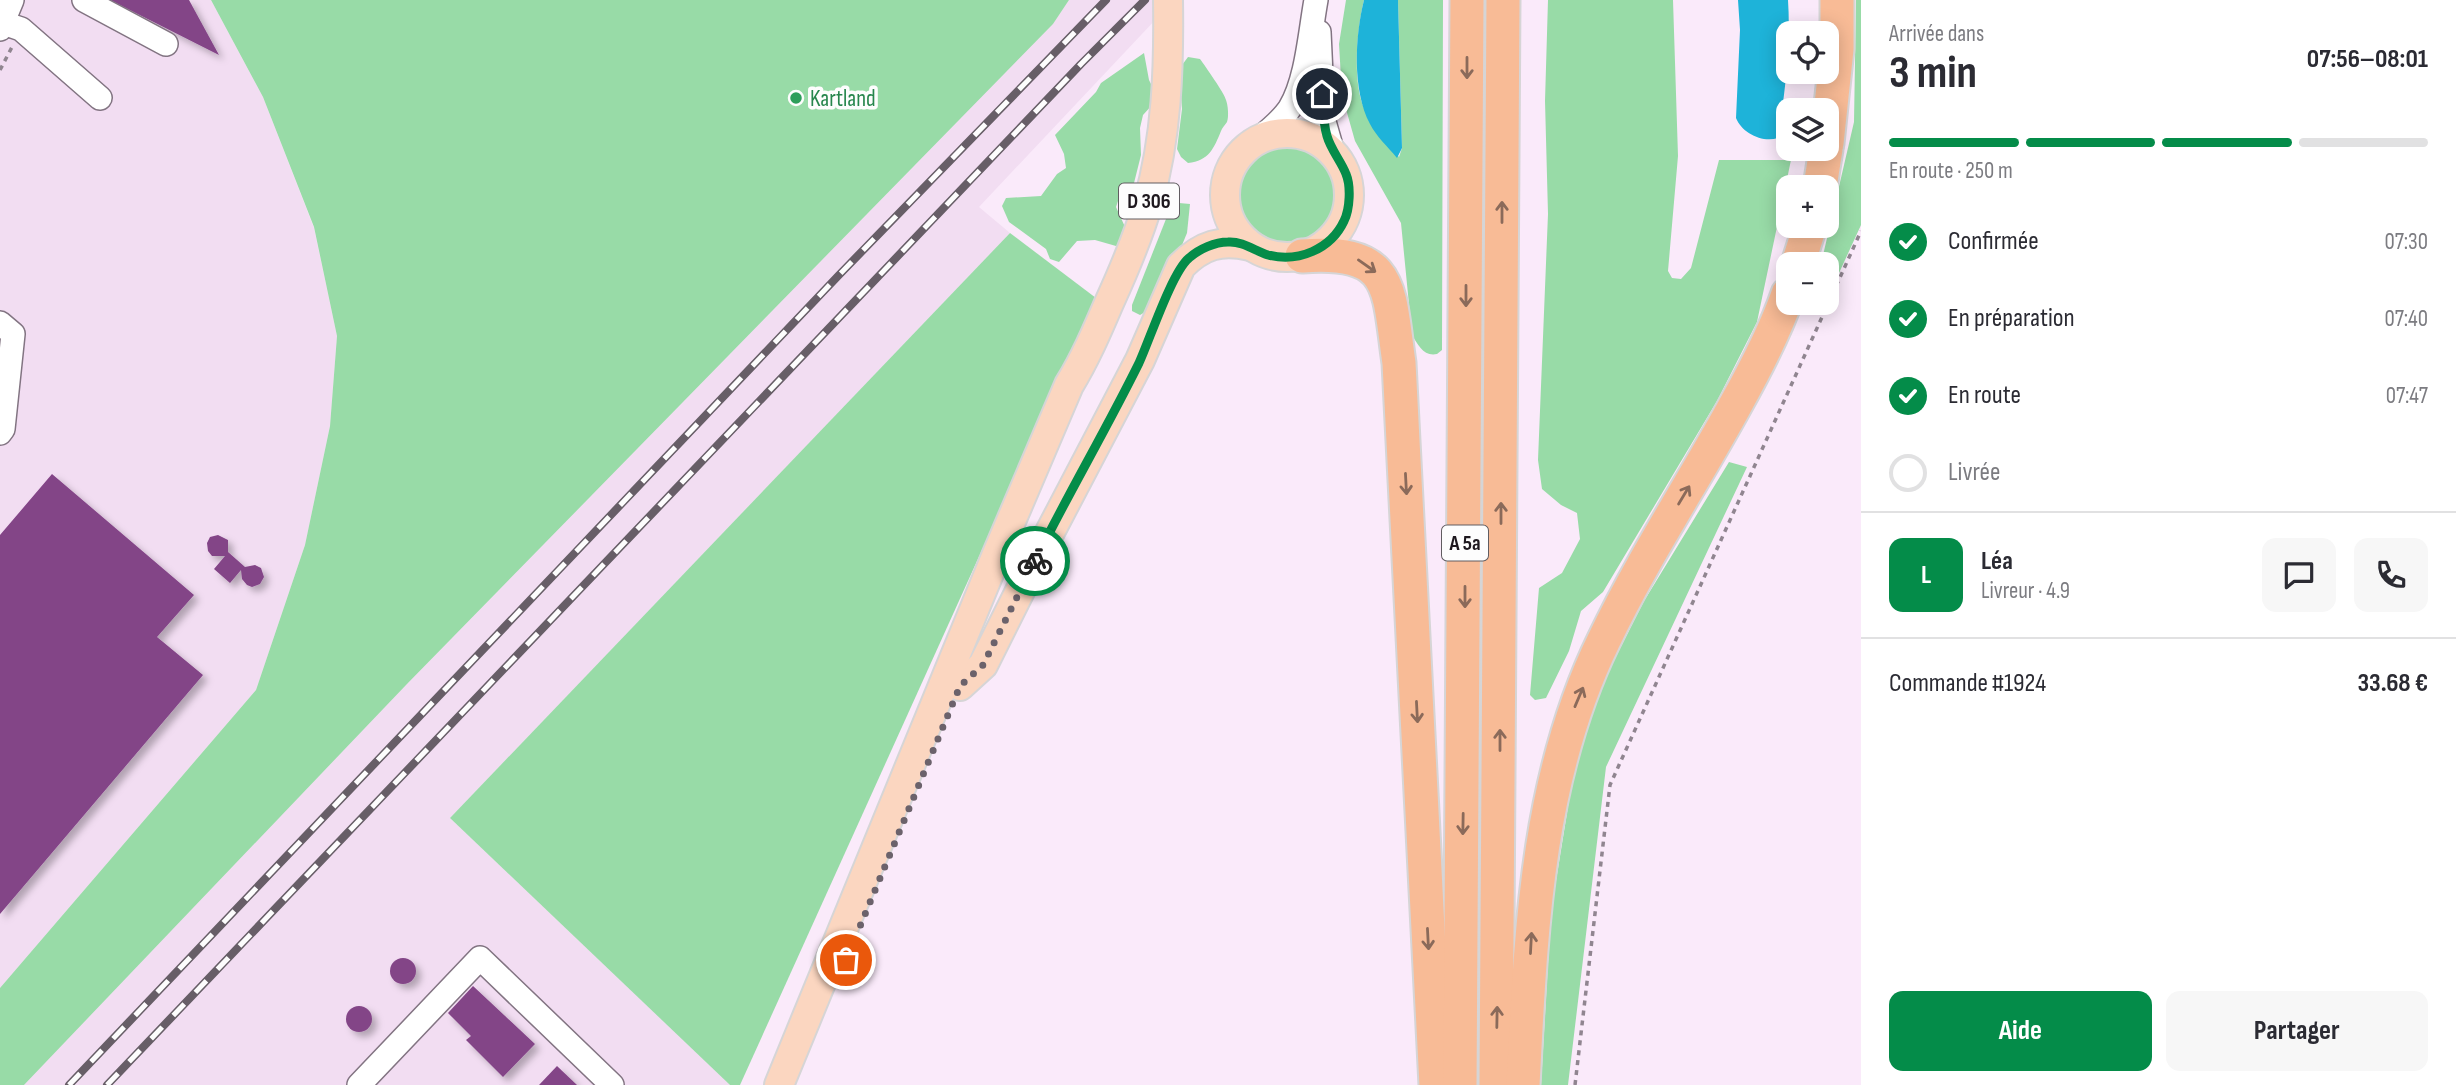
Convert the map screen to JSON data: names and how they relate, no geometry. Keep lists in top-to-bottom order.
{
  "streets": {
    "highway": ["A 5a"],
    "main road": ["D 306"]
  },
  "places": ["Kartland"],
  "page": {
    "heading": ["3 min", "Arrivée dans", "07:56–08:01"],
    "panel": [
      "Léa",
      "Livreur · 4.9",
      "Commande #1924",
      "33.68 €"
    ],
    "map_buttons": ["+", "−"],
    "bar": "En route · 250 m",
    "list": [
      ["Confirmée", "07:30"],
      ["En préparation", "07:40"],
      ["En route", "07:47"],
      "Livrée"
    ],
    "round": "L",
    "buttons": ["Aide", "Partager"]
  }
}
